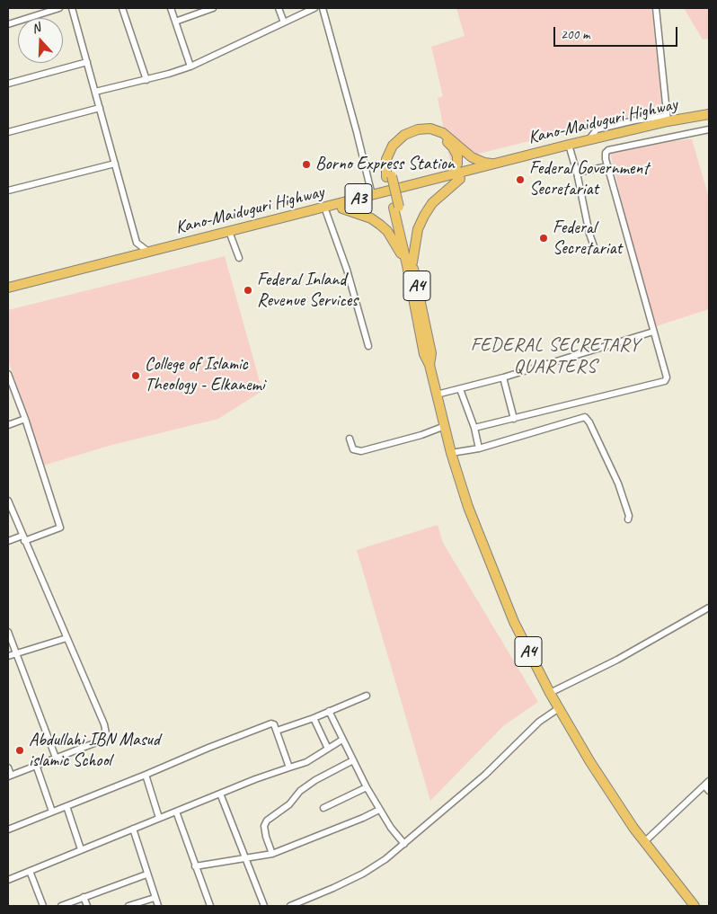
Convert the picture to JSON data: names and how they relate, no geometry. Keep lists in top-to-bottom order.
{
  "streets": {
    "highway": ["Kano-Maiduguri Highway", "A3", "A4"]
  },
  "crossings": [
    ["Kano-Maiduguri Highway", "A4"]
  ],
  "districts": ["FEDERAL SECRETARY QUARTERS"],
  "places": [
    "Borno Express Station",
    "Federal Government Secretariat",
    "Federal Secretariat",
    "Federal Inland Revenue Services",
    "College of Islamic Theology - Elkanemi",
    "Abdullahi IBN Masud islamic School"
  ],
  "scale_bar": "200 m",
  "north": "top"
}
